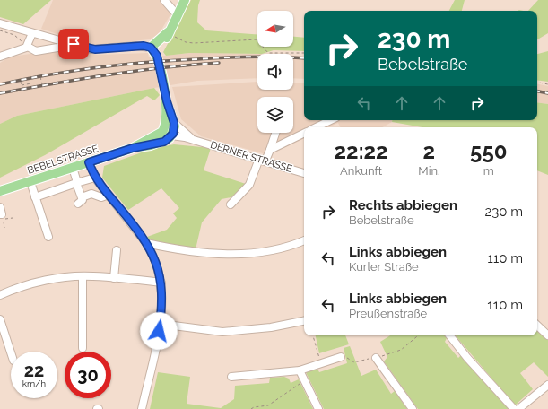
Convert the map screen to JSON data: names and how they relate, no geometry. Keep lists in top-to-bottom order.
{
  "streets": {
    "main road": ["BEBELSTRASSE"],
    "street": ["DERNER STRASSE"]
  },
  "crossings": [
    ["DERNER STRASSE", "BEBELSTRASSE"]
  ],
  "north": "left",
  "page": {
    "turn": ["230 m", "Bebelstraße"],
    "eta": [
      "22:22",
      "Ankunft",
      "2",
      "Min.",
      "550",
      "m"
    ],
    "list": [
      {
        "name": "Rechts abbiegen",
        "note": "Bebelstraße",
        "value": "230 m"
      },
      {
        "name": "Links abbiegen",
        "note": "Kurler Straße",
        "value": "110 m"
      },
      {
        "name": "Links abbiegen",
        "note": "Preußenstraße",
        "value": "110 m"
      }
    ],
    "speed": "22 km/h",
    "limit": "30"
  }
}
